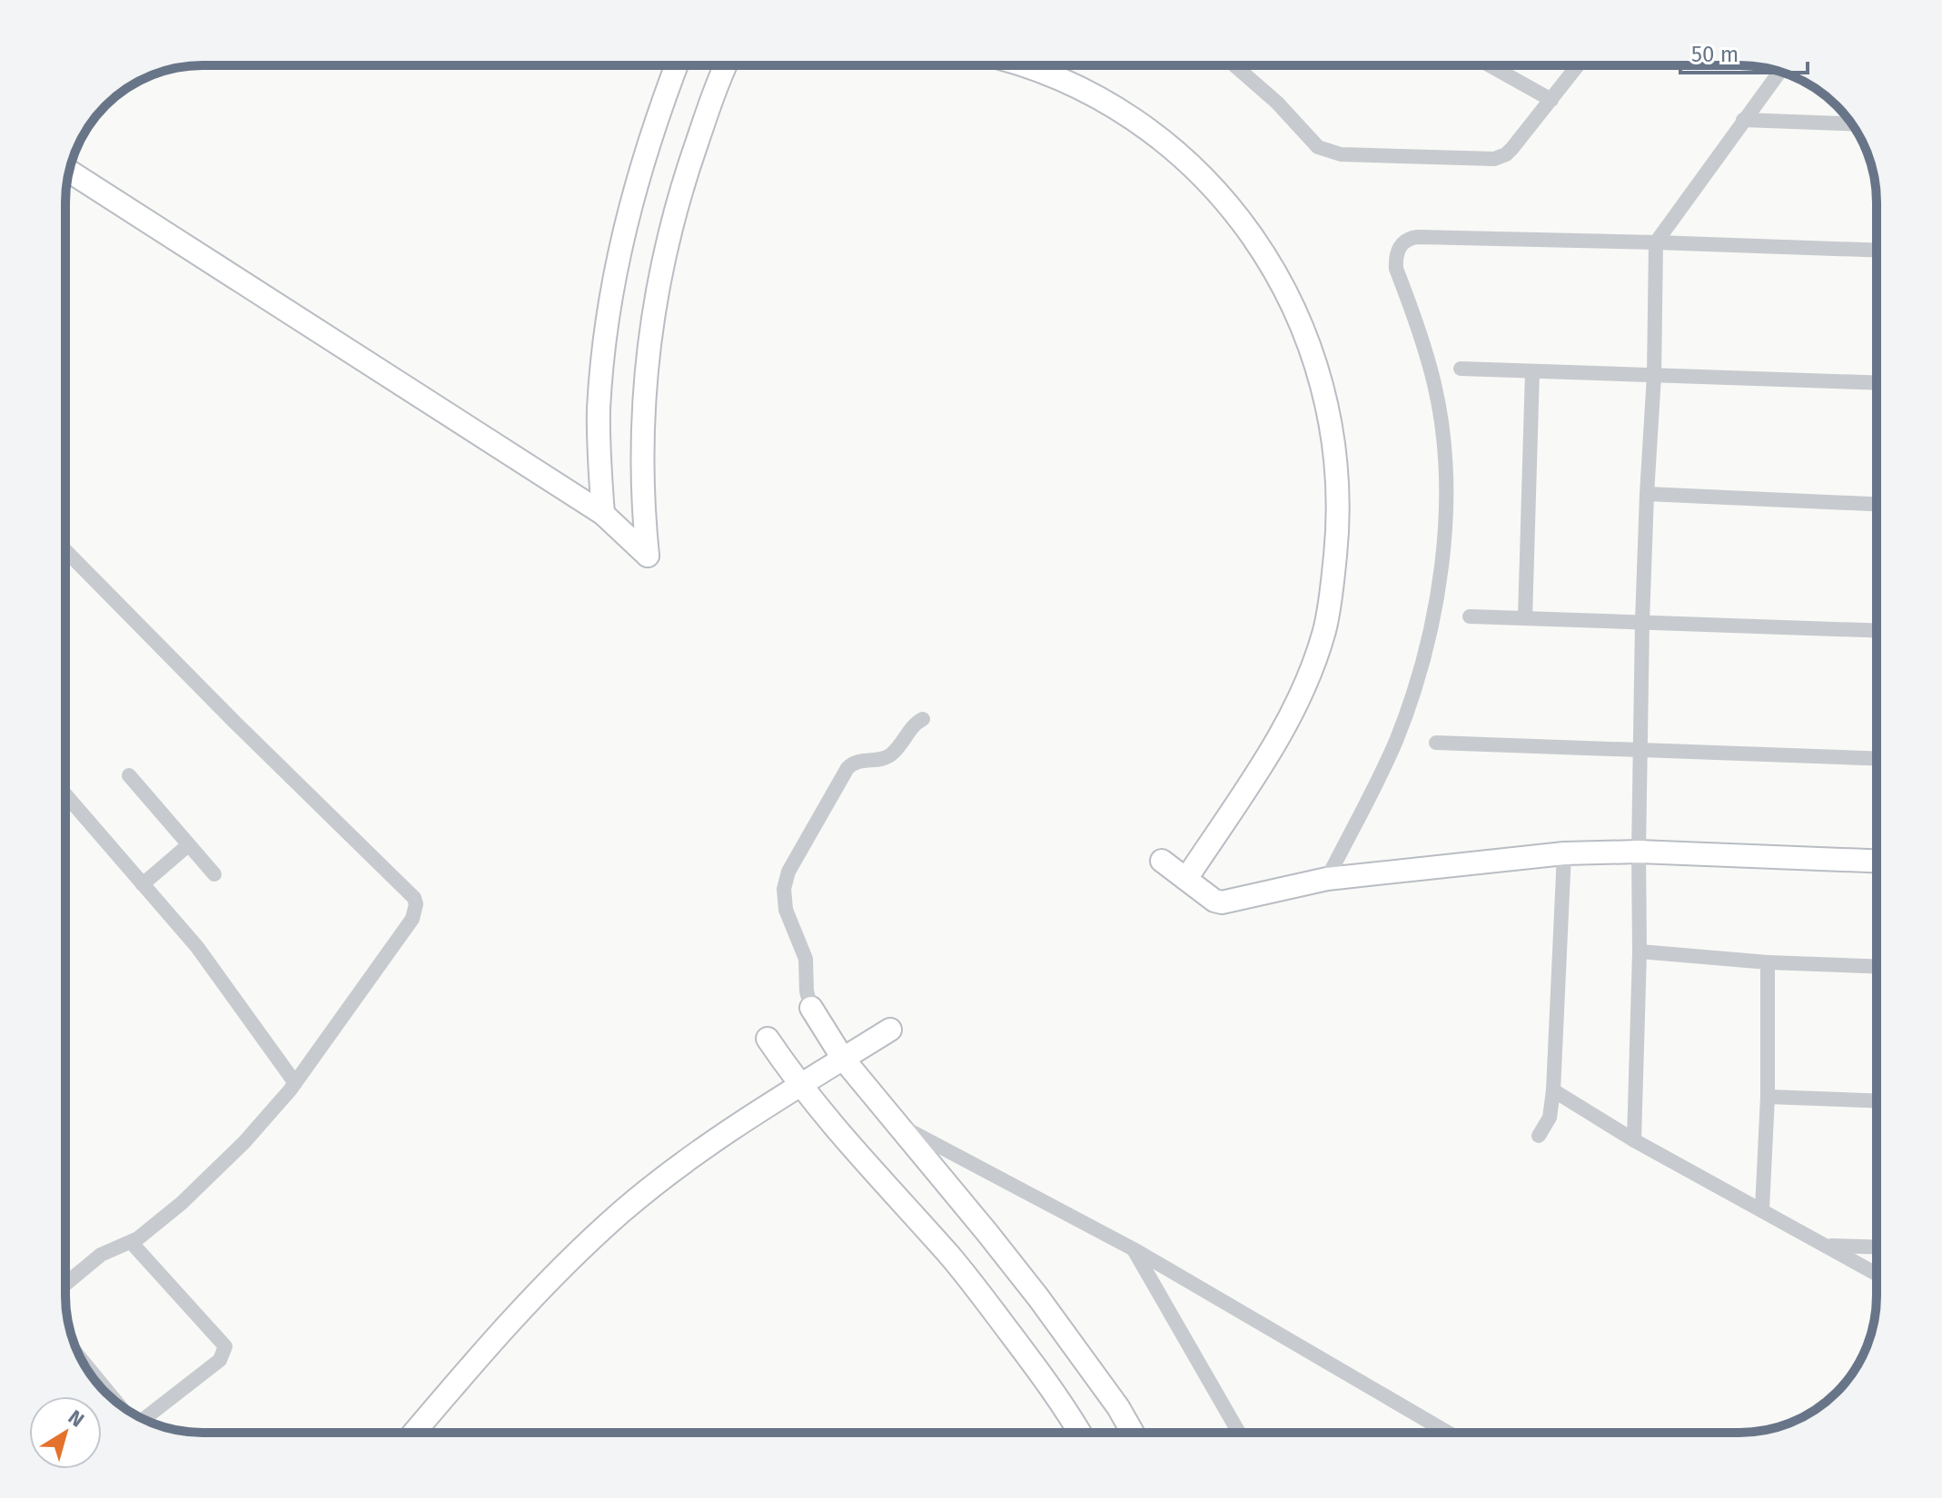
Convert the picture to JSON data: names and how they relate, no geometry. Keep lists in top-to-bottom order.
{
  "scale_bar": "50 m",
  "north": "top right"
}
